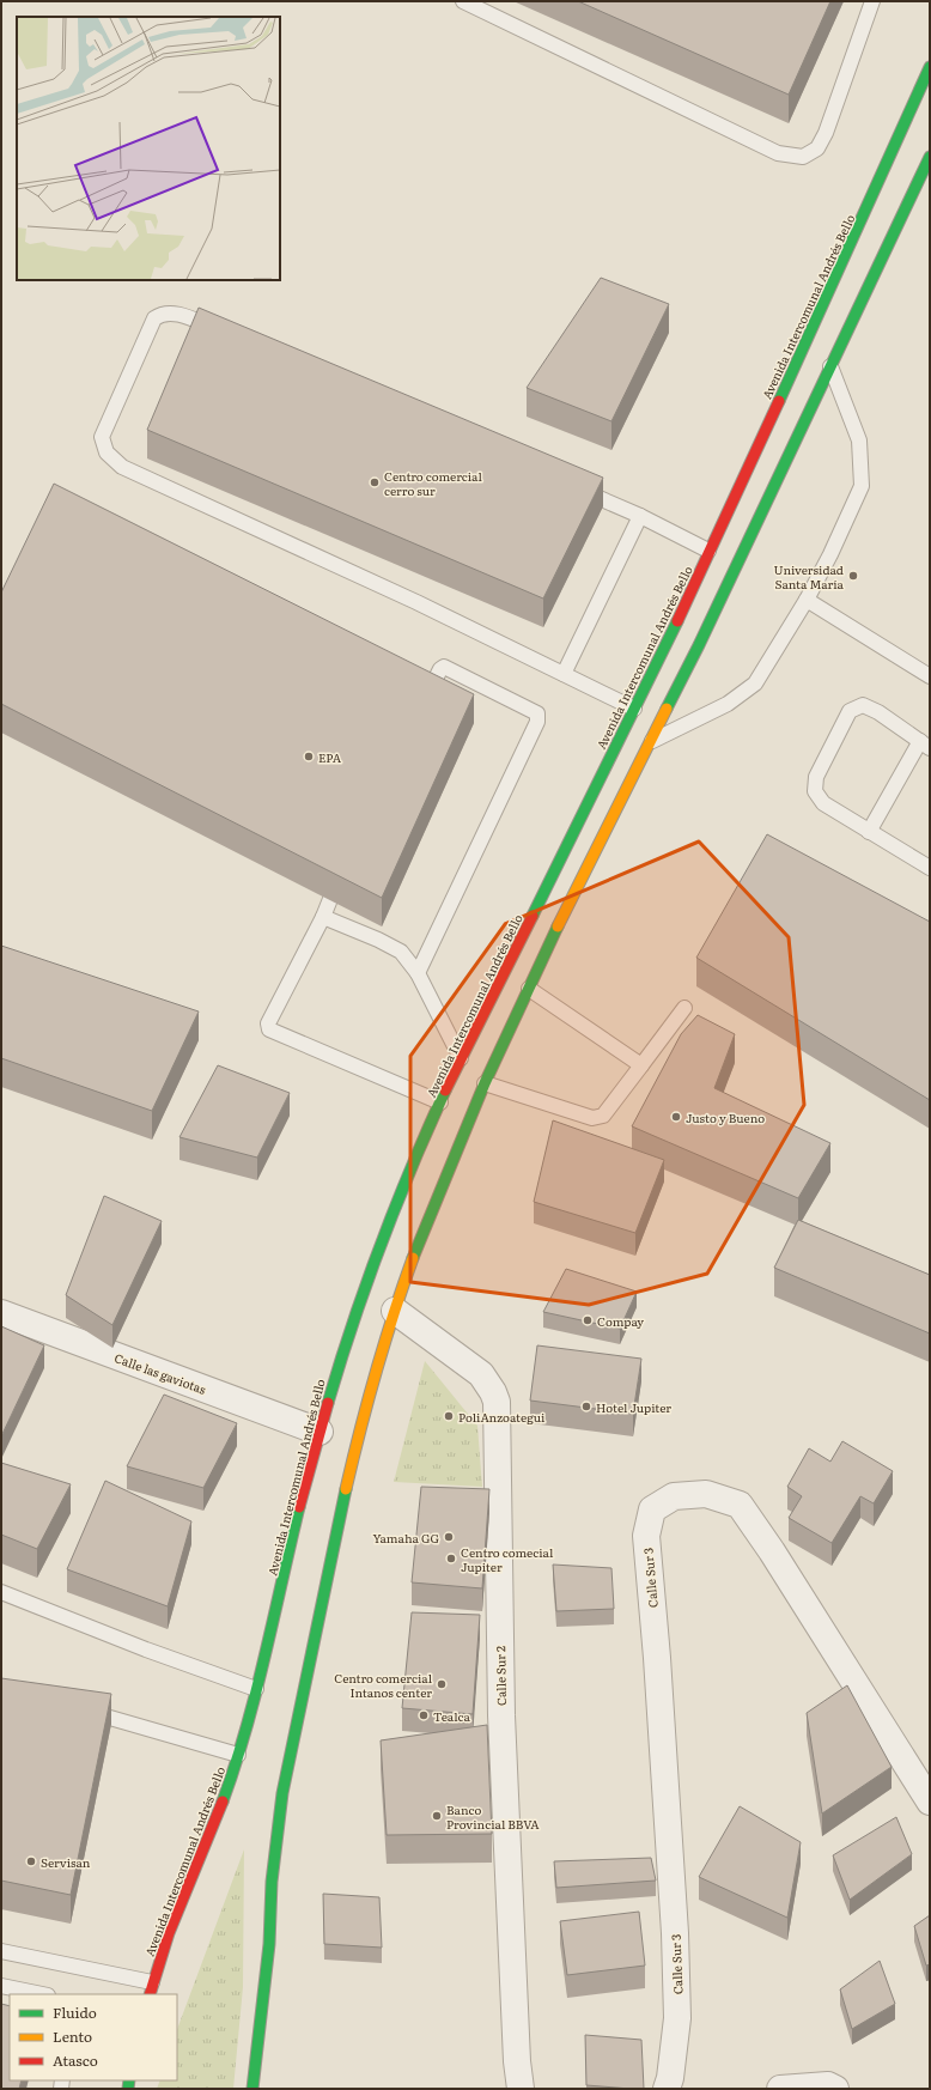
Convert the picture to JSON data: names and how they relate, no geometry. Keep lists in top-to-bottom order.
{
  "streets": {
    "main road": ["Avenida Intercomunal Andrés Bello"],
    "street": ["Calle las gaviotas", "Calle Sur 3", "Calle Sur 2"]
  },
  "crossings": [
    ["Avenida Intercomunal Andrés Bello", "Calle las gaviotas"]
  ],
  "places": [
    "Centro comercial cerro sur",
    "Universidad Santa María",
    "EPA",
    "Justo y Bueno",
    "Compay",
    "Hotel Jupiter",
    "PoliAnzoategui",
    "Yamaha GG",
    "Centro comecial Jupiter",
    "Centro comercial Intanos center",
    "Tealca",
    "Banco Provincial BBVA",
    "Servisan"
  ],
  "legend": ["Fluido", "Lento", "Atasco"]
}
